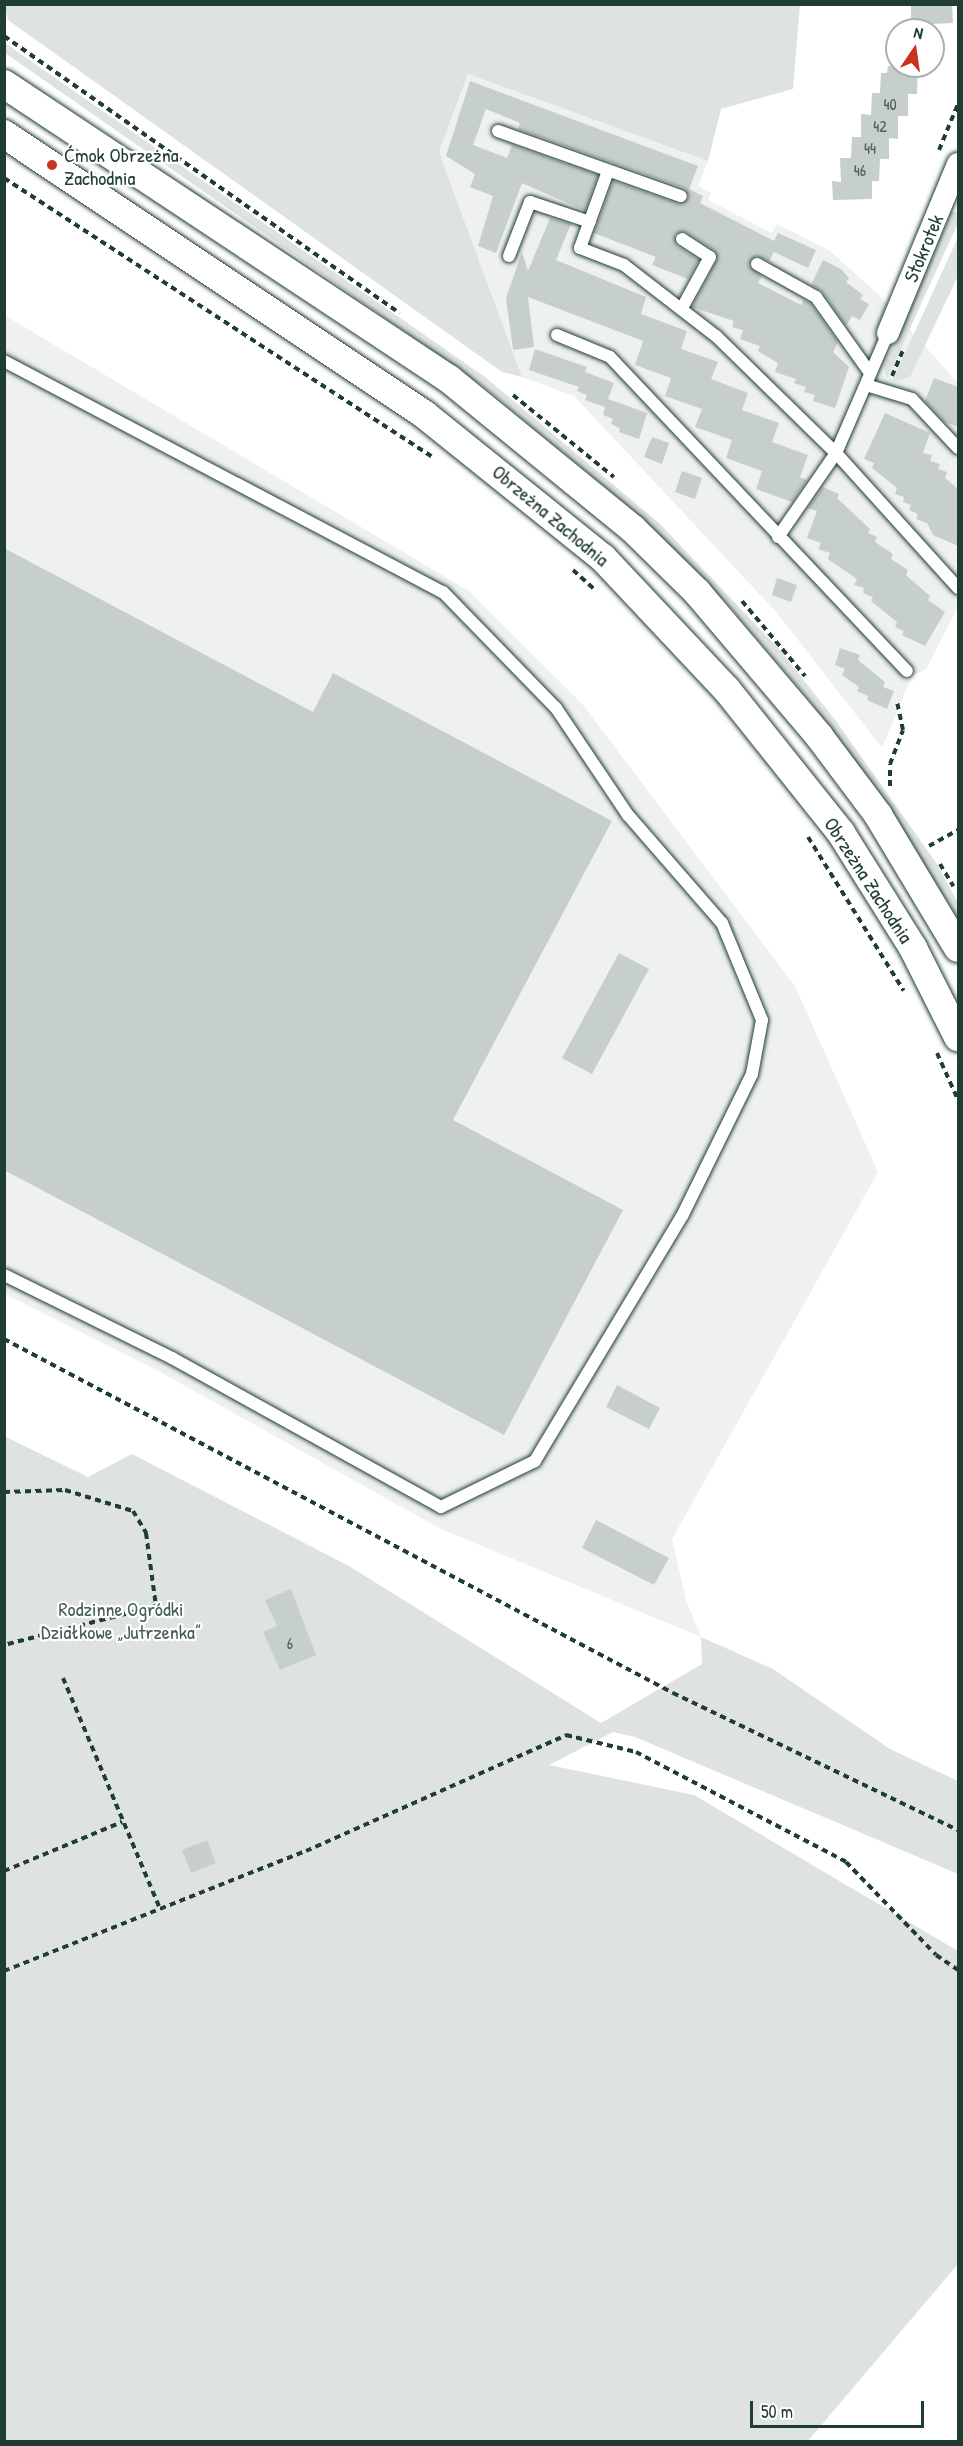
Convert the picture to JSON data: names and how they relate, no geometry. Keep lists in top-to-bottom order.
{
  "streets": {
    "street": ["Stokrotek", "Obrzeżna Zachodnia"]
  },
  "parks": ["Rodzinne Ogródki Działkowe „Jutrzenka”"],
  "places": ["Ćmok Obrzeżna Zachodnia"],
  "house_numbers": [
    "40",
    "42",
    "44",
    "46",
    "6"
  ],
  "scale_bar": "50 m",
  "north": "top"
}
